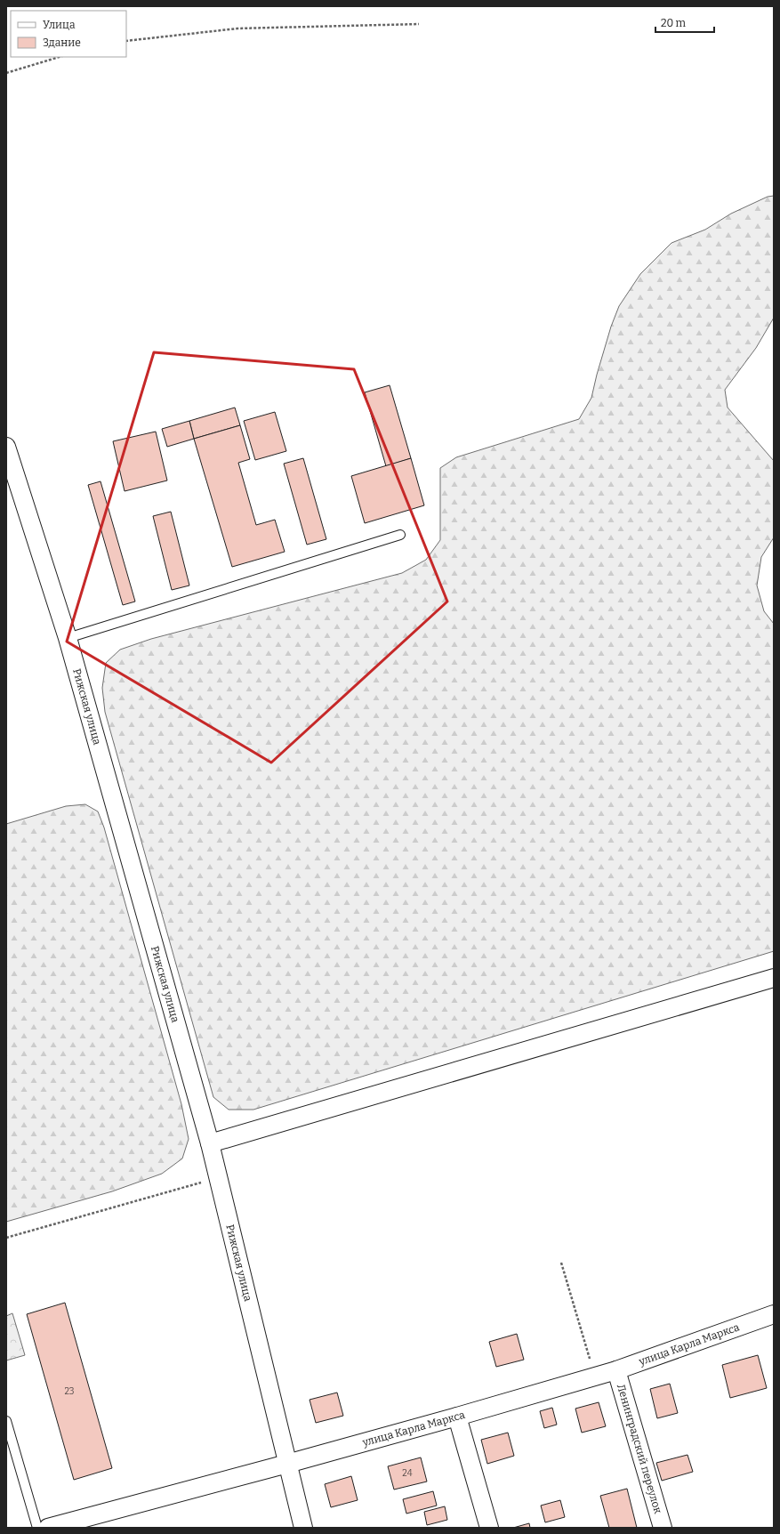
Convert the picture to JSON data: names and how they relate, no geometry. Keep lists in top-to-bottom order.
{
  "streets": {
    "street": ["Рижская улица", "улица Карла Маркса", "Ленинградский переулок"]
  },
  "crossings": [
    ["Рижская улица", "улица Карла Маркса"],
    ["улица Карла Маркса", "Ленинградский переулок"]
  ],
  "house_numbers": ["23", "24"],
  "legend": ["Улица", "Здание"],
  "scale_bar": "20 m"
}
